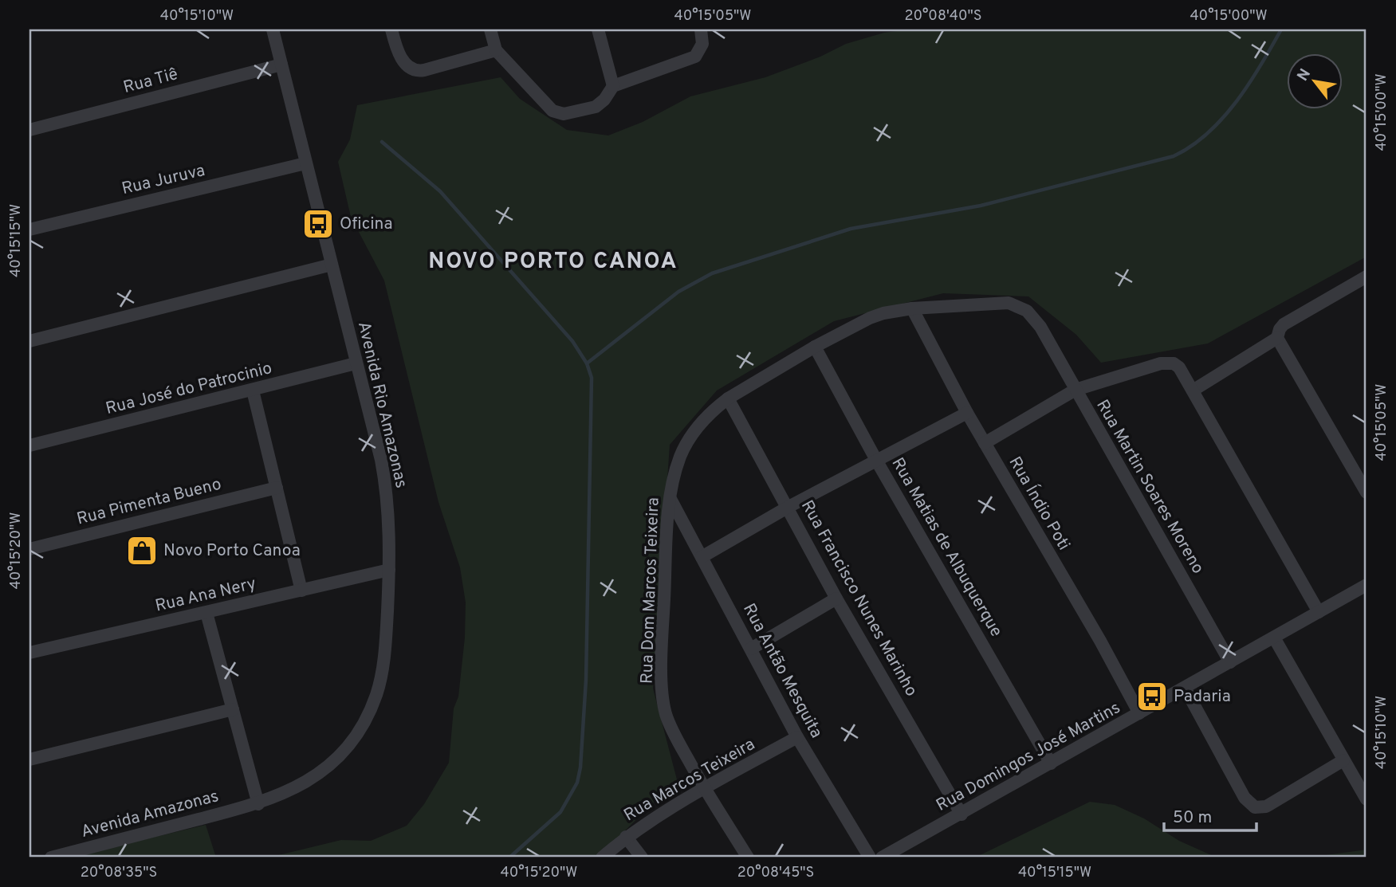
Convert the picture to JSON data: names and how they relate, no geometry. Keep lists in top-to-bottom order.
{
  "streets": {
    "street": [
      "Rua Tiê",
      "Rua Juruva",
      "Rua José do Patrocinio",
      "Avenida Rio Amazonas",
      "Rua Martin Soares Moreno",
      "Rua Pimenta Bueno",
      "Rua Índio Poti",
      "Rua Matias de Albuquerque",
      "Rua Dom Marcos Teixeira",
      "Rua Ana Nery",
      "Rua Francisco Nunes Marinho",
      "Rua Antão Mesquita",
      "Rua Domingos José Martins",
      "Rua Marcos Teixeira",
      "Avenida Amazonas"
    ]
  },
  "crossings": [
    ["Rua Tiê", "Avenida Rio Amazonas"],
    ["Rua Juruva", "Avenida Rio Amazonas"],
    ["Rua José do Patrocinio", "Avenida Rio Amazonas"],
    ["Avenida Rio Amazonas", "Rua Ana Nery"],
    ["Avenida Rio Amazonas", "Avenida Amazonas"],
    ["Rua Martin Soares Moreno", "Rua Dom Marcos Teixeira"],
    ["Rua Martin Soares Moreno", "Rua Domingos José Martins"],
    ["Rua Índio Poti", "Rua Dom Marcos Teixeira"],
    ["Rua Índio Poti", "Rua Domingos José Martins"],
    ["Rua Matias de Albuquerque", "Rua Dom Marcos Teixeira"],
    ["Rua Matias de Albuquerque", "Rua Domingos José Martins"],
    ["Rua Dom Marcos Teixeira", "Rua Francisco Nunes Marinho"],
    ["Rua Dom Marcos Teixeira", "Rua Antão Mesquita"],
    ["Rua Dom Marcos Teixeira", "Rua Marcos Teixeira"],
    ["Rua Francisco Nunes Marinho", "Rua Domingos José Martins"],
    ["Rua Antão Mesquita", "Rua Marcos Teixeira"]
  ],
  "districts": ["NOVO PORTO CANOA"],
  "places": {
    "bus stop": ["Oficina", "Padaria"],
    "shop": ["Novo Porto Canoa"]
  },
  "scale_bar": "50 m",
  "north": "top left",
  "coordinates": [
    "40°15'10\"W",
    "40°15'05\"W",
    "20°08'40\"S",
    "40°15'00\"W",
    "40°15'15\"W",
    "40°15'20\"W",
    "20°08'35\"S",
    "20°08'45\"S"
  ]
}
